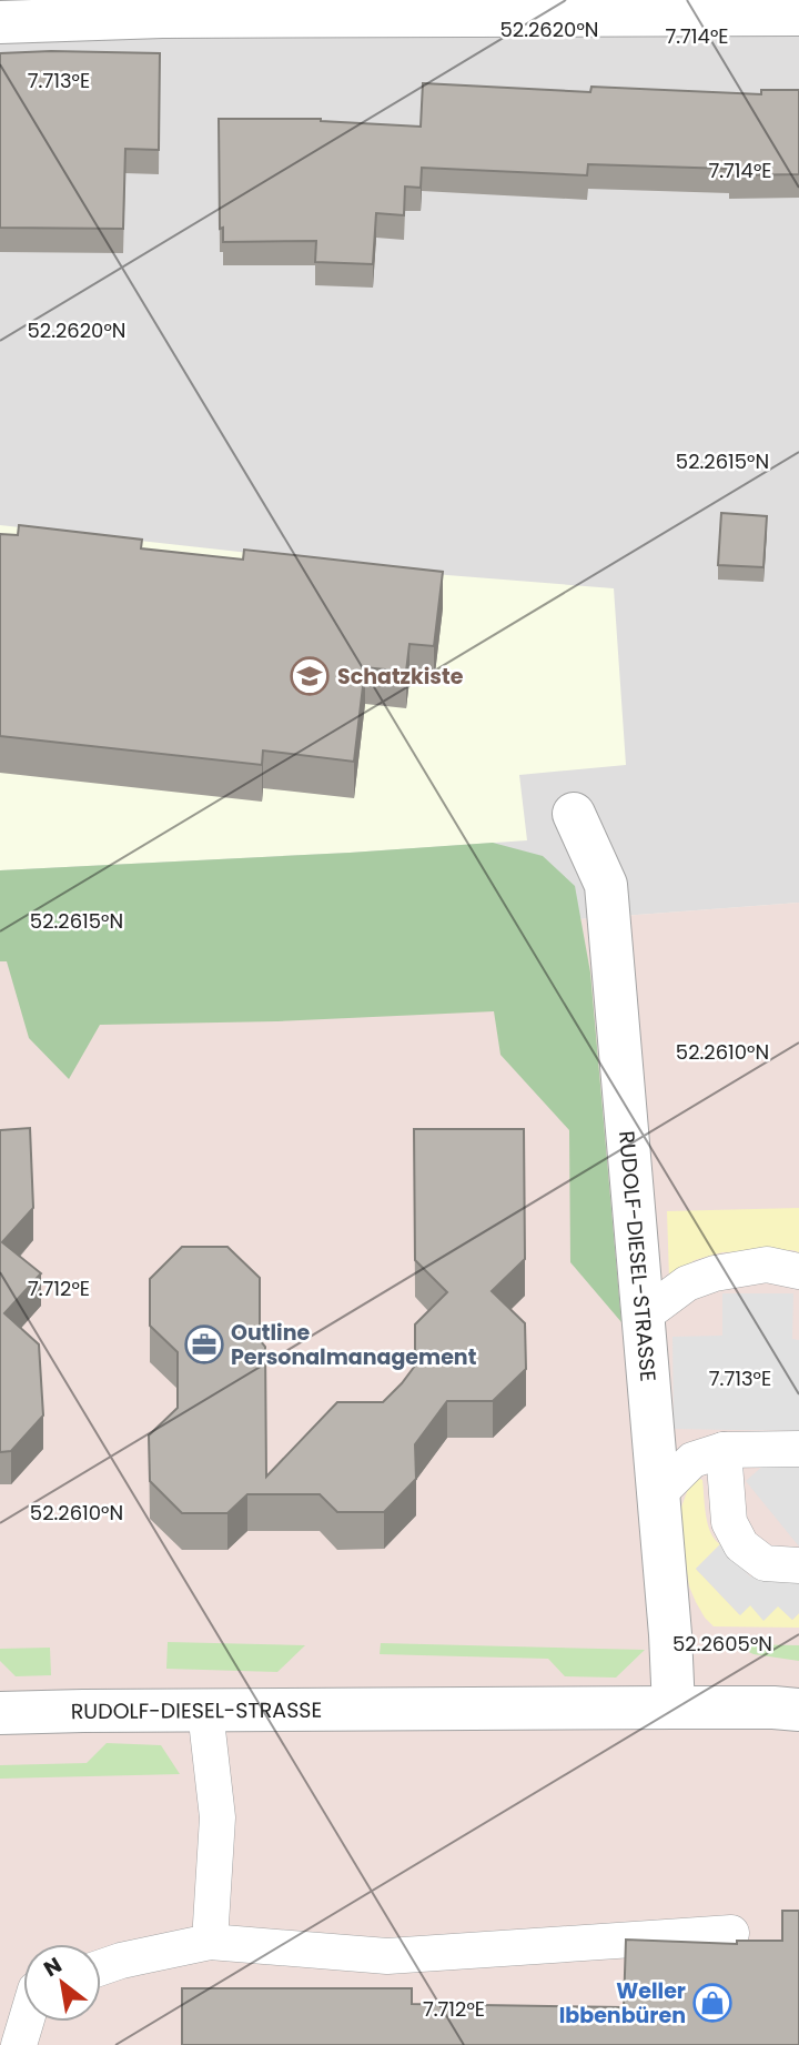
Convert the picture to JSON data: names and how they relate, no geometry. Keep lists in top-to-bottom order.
{
  "streets": {
    "street": ["RUDOLF-DIESEL-STRASSE"]
  },
  "places": {
    "school or university": ["Schatzkiste"],
    "office": ["Outline Personalmanagement"],
    "shop": ["Weller Ibbenbüren"]
  },
  "north": "top left",
  "coordinates": [
    "52.2620°N",
    "7.714°E",
    "7.713°E",
    "52.2615°N",
    "52.2610°N",
    "7.712°E",
    "52.2605°N"
  ]
}
